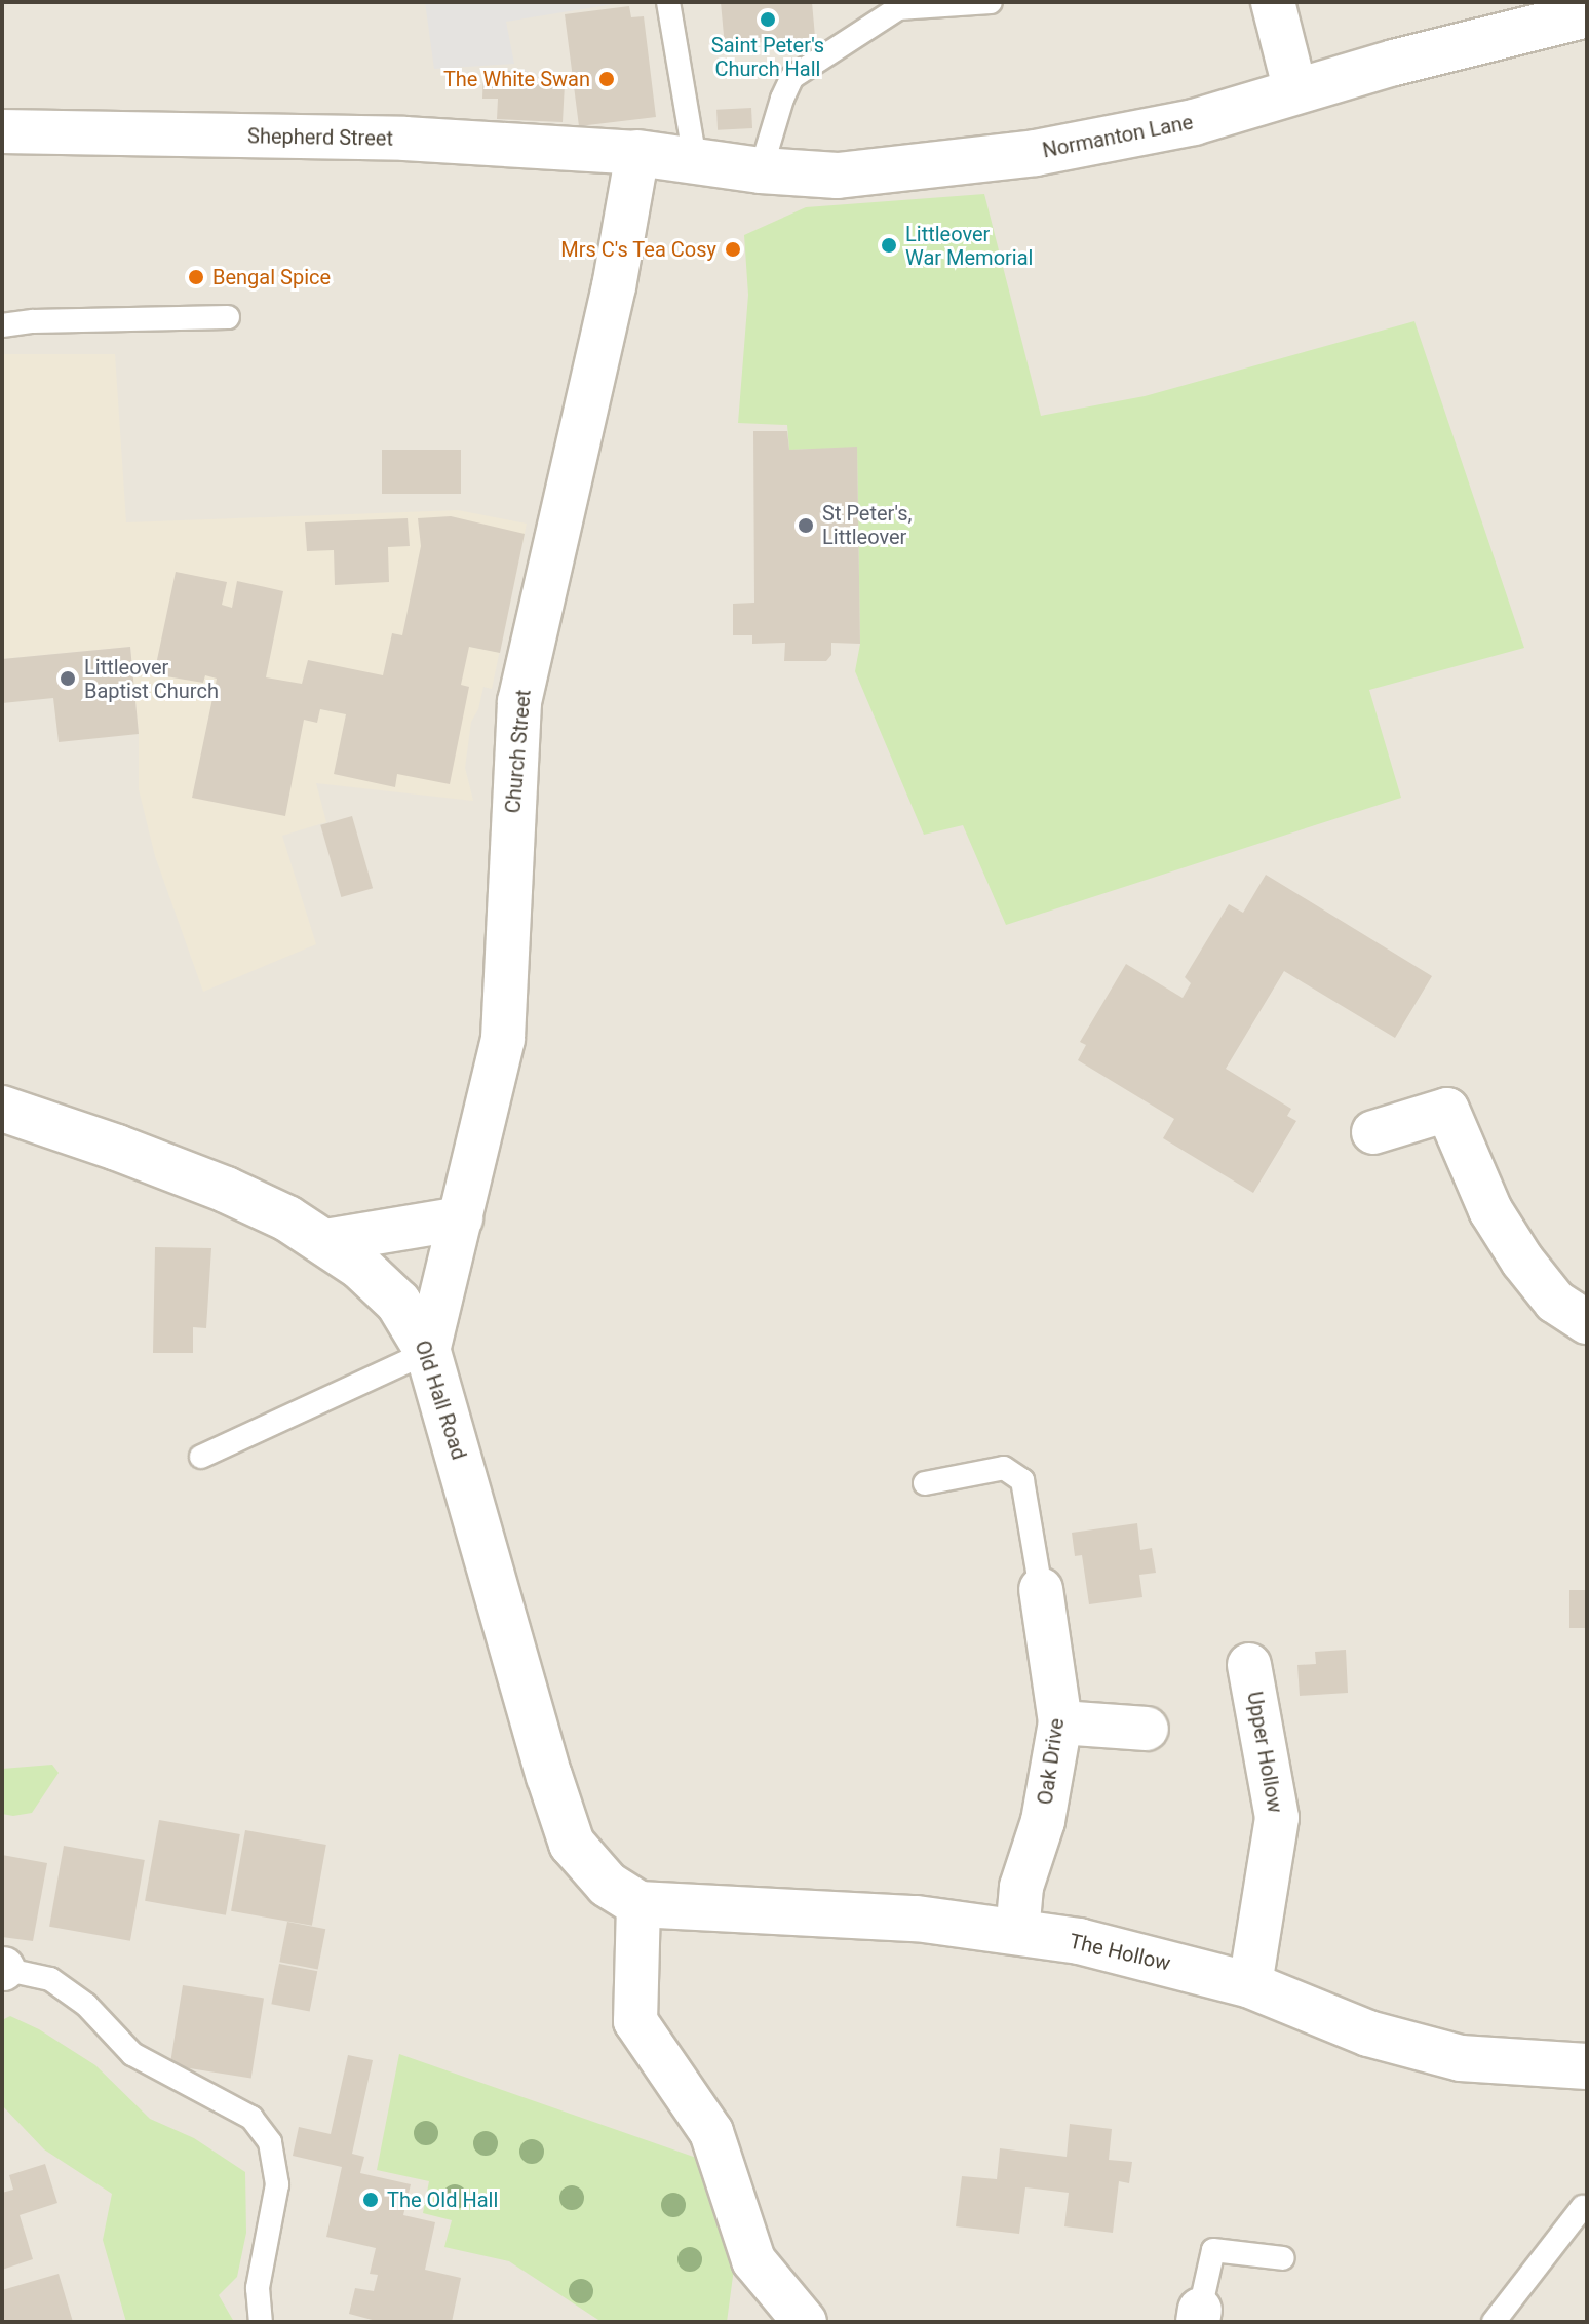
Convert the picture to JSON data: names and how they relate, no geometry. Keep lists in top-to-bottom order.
{
  "streets": {
    "street": [
      "Normanton Lane",
      "Shepherd Street",
      "Church Street",
      "Old Hall Road",
      "Upper Hollow",
      "Oak Drive",
      "The Hollow"
    ]
  },
  "crossings": [
    ["Normanton Lane", "Shepherd Street"],
    ["Normanton Lane", "Church Street"],
    ["Shepherd Street", "Church Street"],
    ["Church Street", "Old Hall Road"],
    ["Old Hall Road", "The Hollow"],
    ["Upper Hollow", "The Hollow"],
    ["Oak Drive", "The Hollow"]
  ],
  "places": [
    "Saint Peter's Church Hall",
    "The White Swan",
    "Littleover War Memorial",
    "Mrs C's Tea Cosy",
    "Bengal Spice",
    "St Peter's, Littleover",
    "Littleover Baptist Church",
    "The Old Hall"
  ]
}
